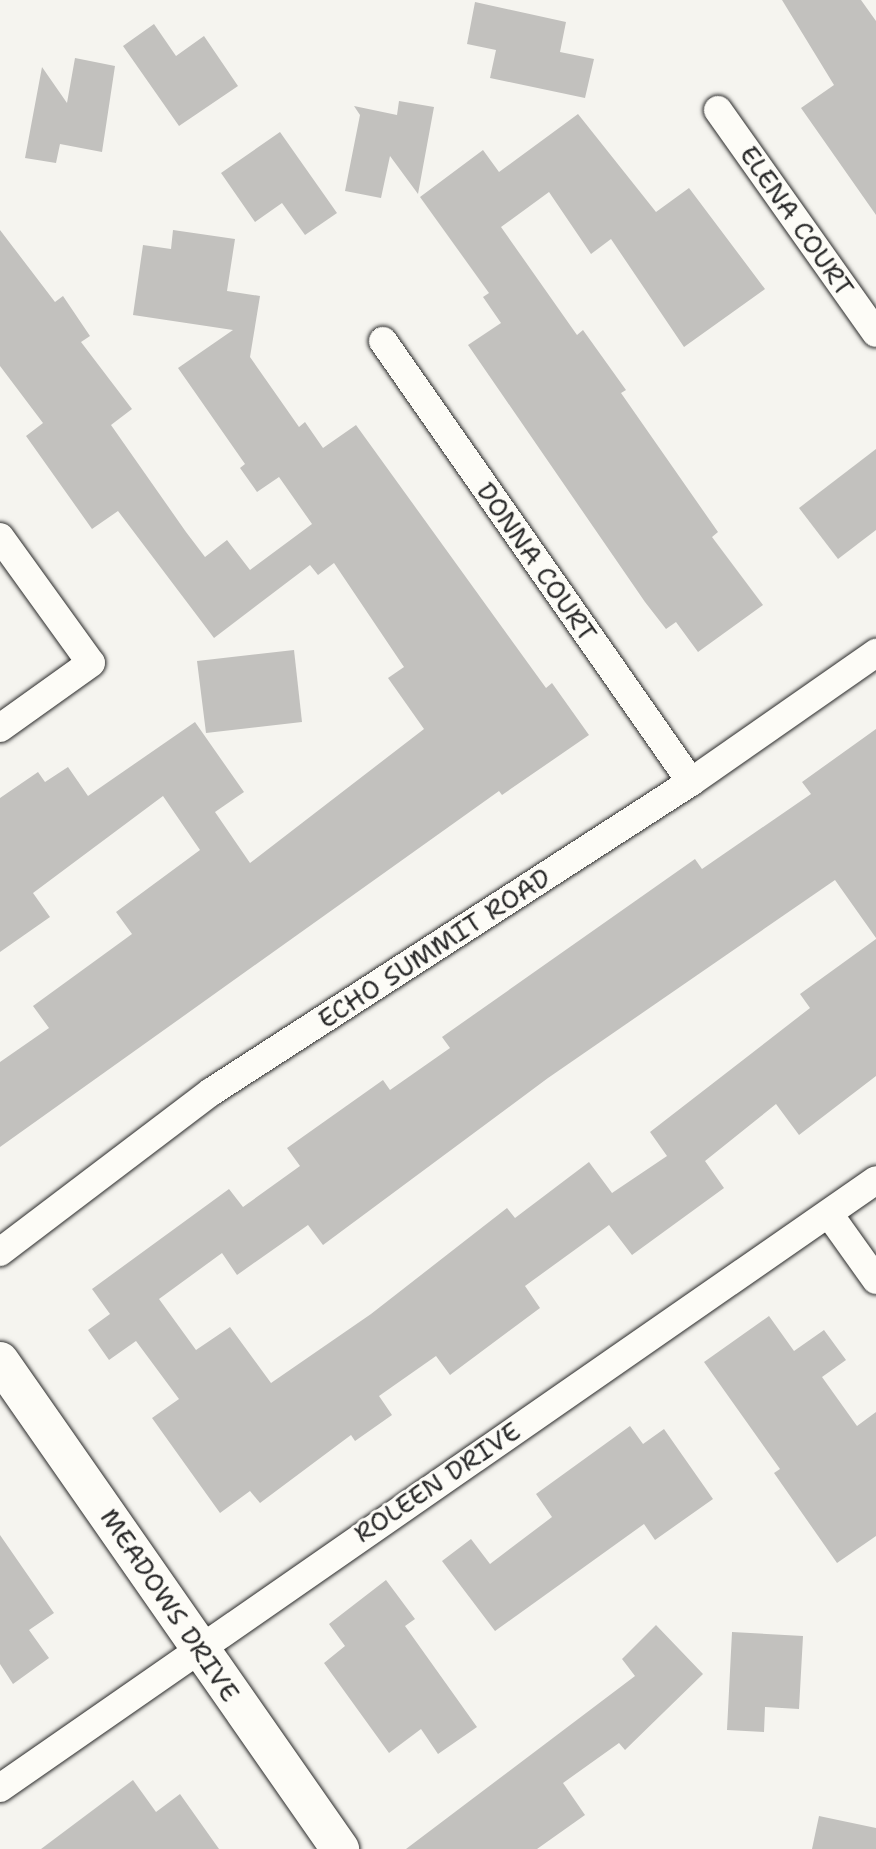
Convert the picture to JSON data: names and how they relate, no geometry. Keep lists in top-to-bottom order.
{
  "streets": {
    "street": [
      "ELENA COURT",
      "DONNA COURT",
      "ECHO SUMMIT ROAD",
      "ROLEEN DRIVE",
      "MEADOWS DRIVE"
    ]
  },
  "crossings": [
    ["DONNA COURT", "ECHO SUMMIT ROAD"],
    ["ROLEEN DRIVE", "MEADOWS DRIVE"]
  ]
}
